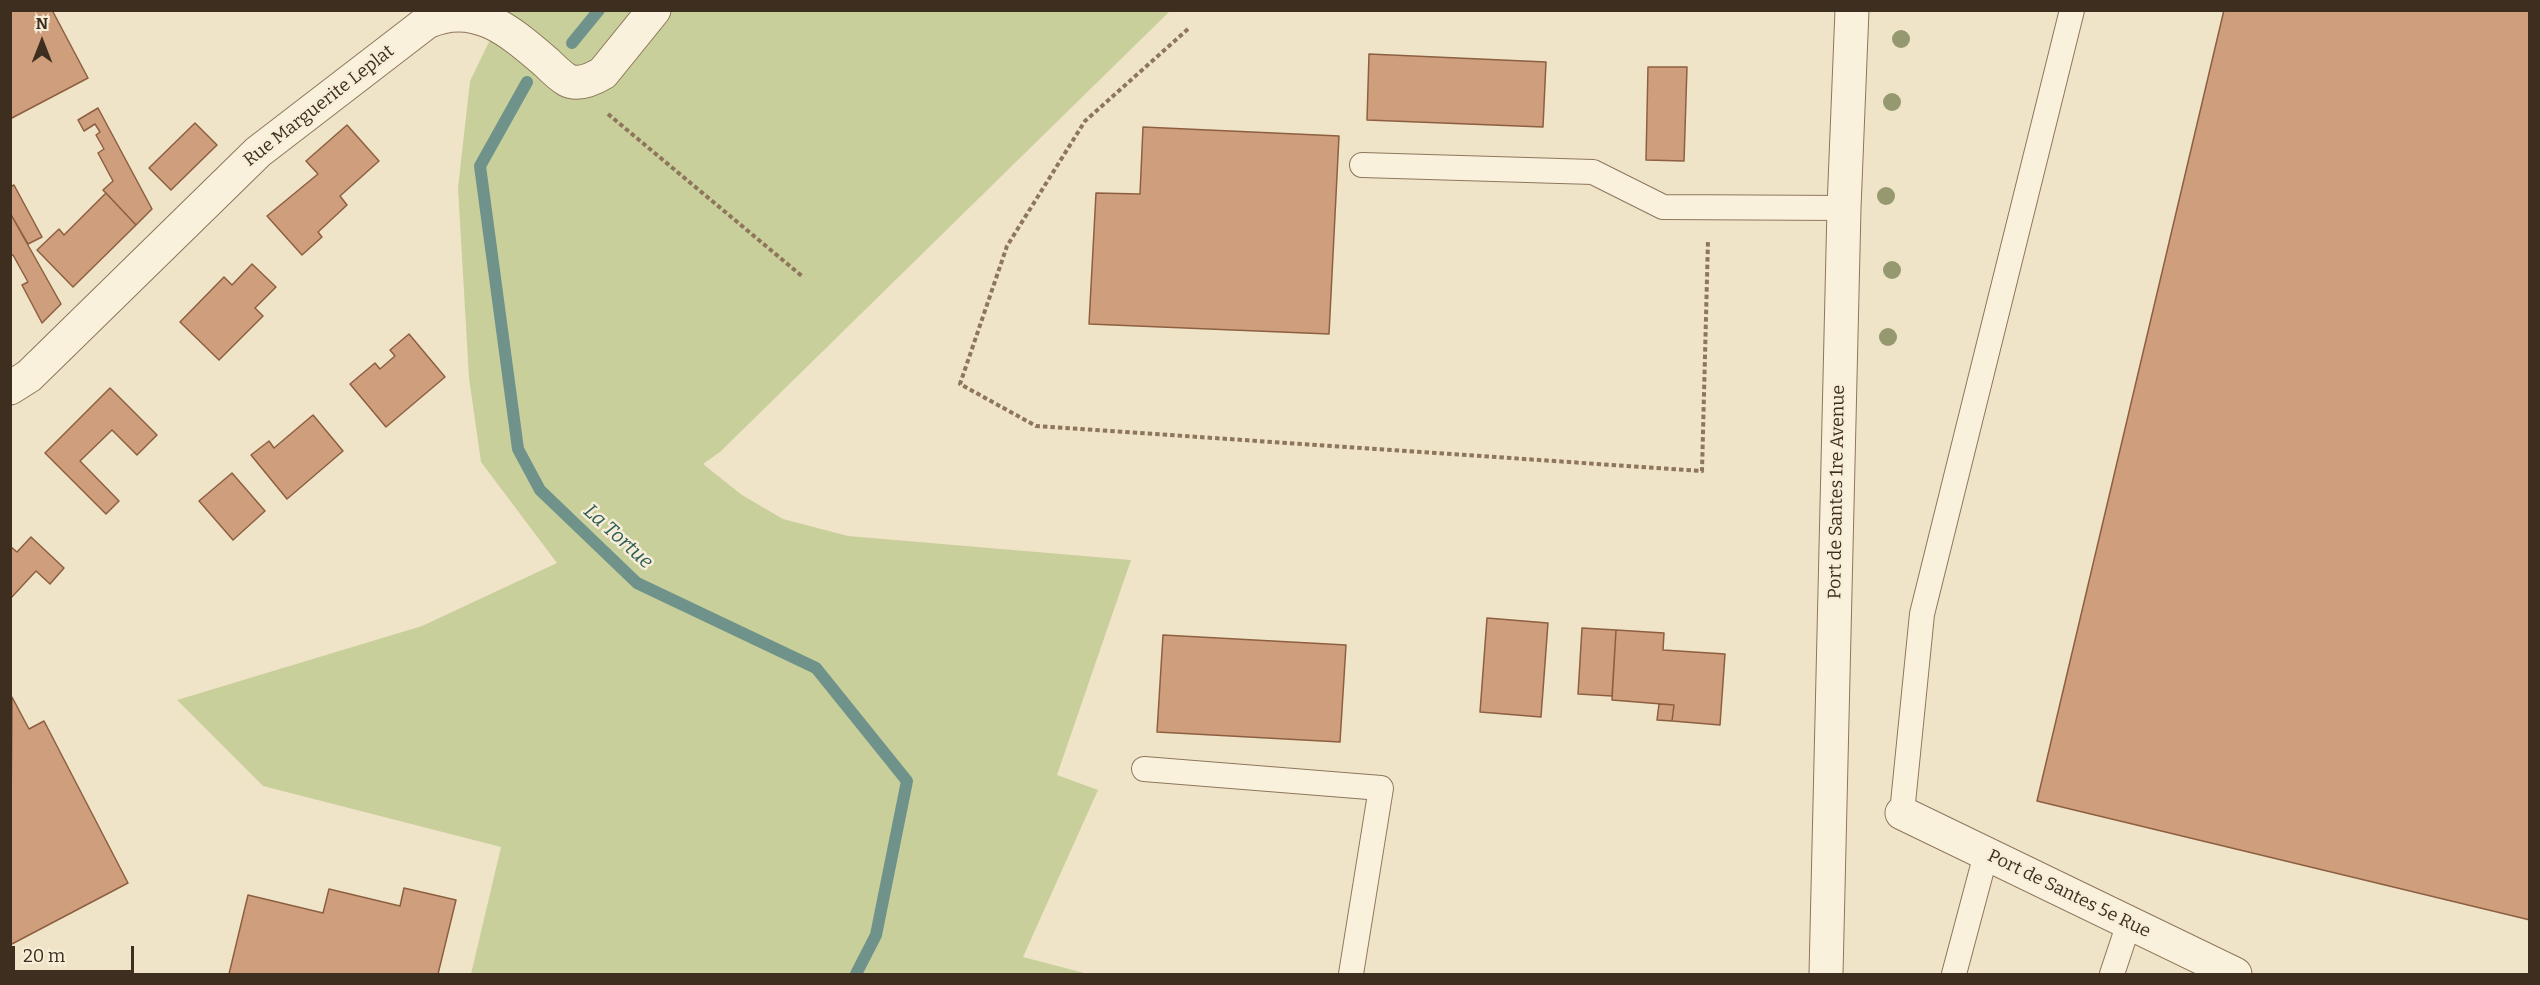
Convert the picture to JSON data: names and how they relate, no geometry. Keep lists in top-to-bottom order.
{
  "streets": {
    "street": ["Rue Marguerite Leplat", "Port de Santes 1re Avenue", "Port de Santes 5e Rue"]
  },
  "water": ["La Tortue"],
  "scale_bar": "20 m",
  "north": "top"
}
